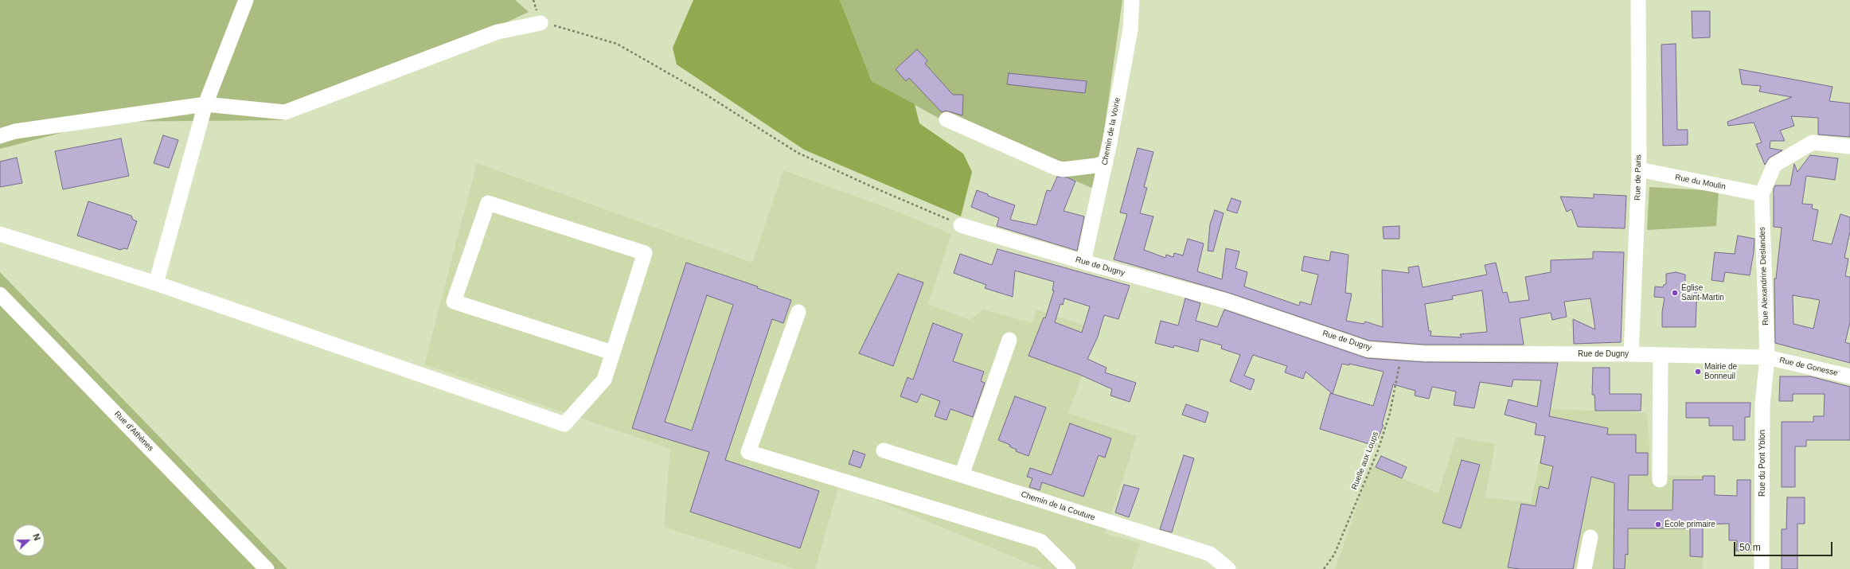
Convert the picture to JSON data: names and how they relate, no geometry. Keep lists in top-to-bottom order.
{
  "streets": {
    "street": [
      "Chemin de la Voirie",
      "Rue de Paris",
      "Rue du Moulin",
      "Rue de Dugny",
      "Rue Alexandrine Deslandes",
      "Rue de Gonesse",
      "Rue d'Athènes",
      "Rue du Pont Yblon",
      "Chemin de la Couture"
    ],
    "path": ["Ruelle aux Loups"]
  },
  "crossings": [
    ["Chemin de la Voirie", "Rue de Dugny"],
    ["Rue de Paris", "Rue du Moulin"],
    ["Rue de Paris", "Rue de Dugny"],
    ["Rue du Moulin", "Rue Alexandrine Deslandes"],
    ["Rue de Dugny", "Rue Alexandrine Deslandes"],
    ["Rue de Dugny", "Rue de Gonesse"],
    ["Rue de Dugny", "Ruelle aux Loups"],
    ["Rue de Dugny", "Rue du Pont Yblon"],
    ["Rue Alexandrine Deslandes", "Rue de Gonesse"],
    ["Rue Alexandrine Deslandes", "Rue du Pont Yblon"],
    ["Rue de Gonesse", "Rue du Pont Yblon"]
  ],
  "places": ["Église Saint-Martin", "Mairie de Bonneuil", "École primaire"],
  "scale_bar": "50 m",
  "north": "right"
}
